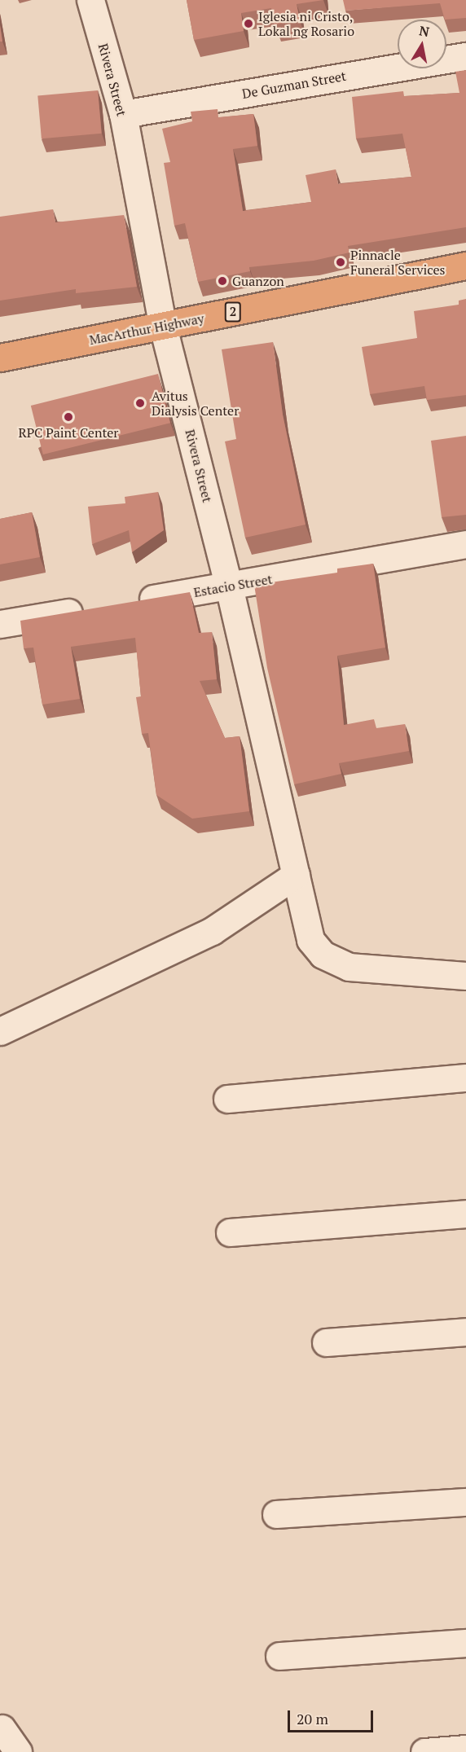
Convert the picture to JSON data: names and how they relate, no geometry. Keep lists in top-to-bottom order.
{
  "streets": {
    "highway": ["2", "MacArthur Highway"],
    "street": ["Rivera Street", "De Guzman Street", "Estacio Street"]
  },
  "crossings": [
    ["Rivera Street", "De Guzman Street"],
    ["Rivera Street", "MacArthur Highway"],
    ["Rivera Street", "Estacio Street"]
  ],
  "places": [
    "Iglesia ni Cristo, Lokal ng Rosario",
    "Pinnacle Funeral Services",
    "Guanzon",
    "Avitus Dialysis Center",
    "RPC Paint Center"
  ],
  "scale_bar": "20 m",
  "north": "top"
}
